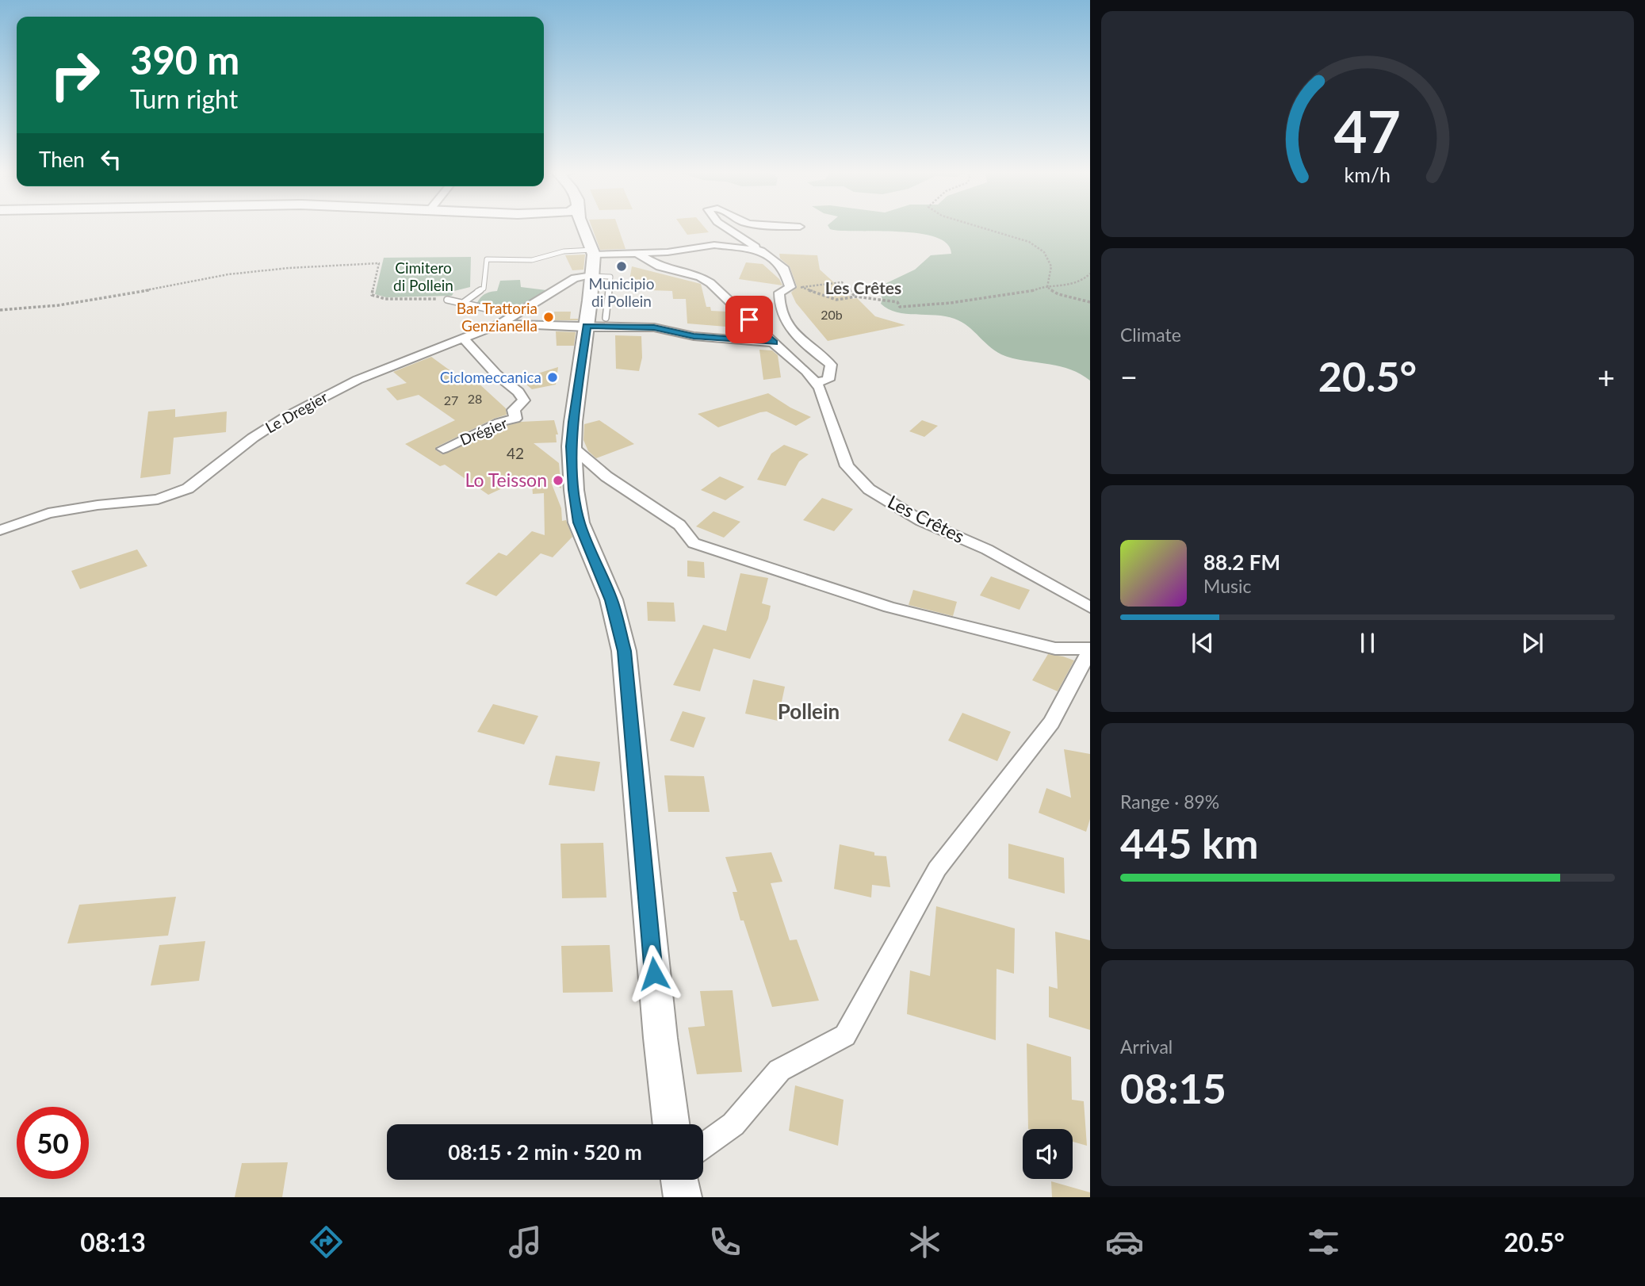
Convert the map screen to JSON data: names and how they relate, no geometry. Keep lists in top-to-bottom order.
{
  "streets": {
    "street": ["Le Dregier", "Drégier", "Les Crêtes"]
  },
  "crossings": [
    ["Le Dregier", "Drégier"],
    ["Le Dregier", "Les Crêtes"]
  ],
  "districts": ["Les Crêtes", "Pollein"],
  "parks": ["Cimitero di Pollein"],
  "places": [
    "Municipio di Pollein",
    "Bar Trattoria Genzianella",
    "Ciclomeccanica",
    "Lo Teisson"
  ],
  "house_numbers": [
    "20b",
    "28",
    "27",
    "42"
  ],
  "page": {
    "turn": ["390 m", "Turn right"],
    "then": "Then",
    "tile": [
      "Climate",
      ["Range · 89%", "445 km"],
      ["Arrival", "08:15"]
    ],
    "heat": ["−", "20.5°", "+"],
    "song": ["88.2 FM", "Music"],
    "limit": "50",
    "trip": "08:15 · 2 min · 520 m",
    "tabs": ["08:13", "20.5°"],
    "gauge": ["47", "km/h"]
  }
}
